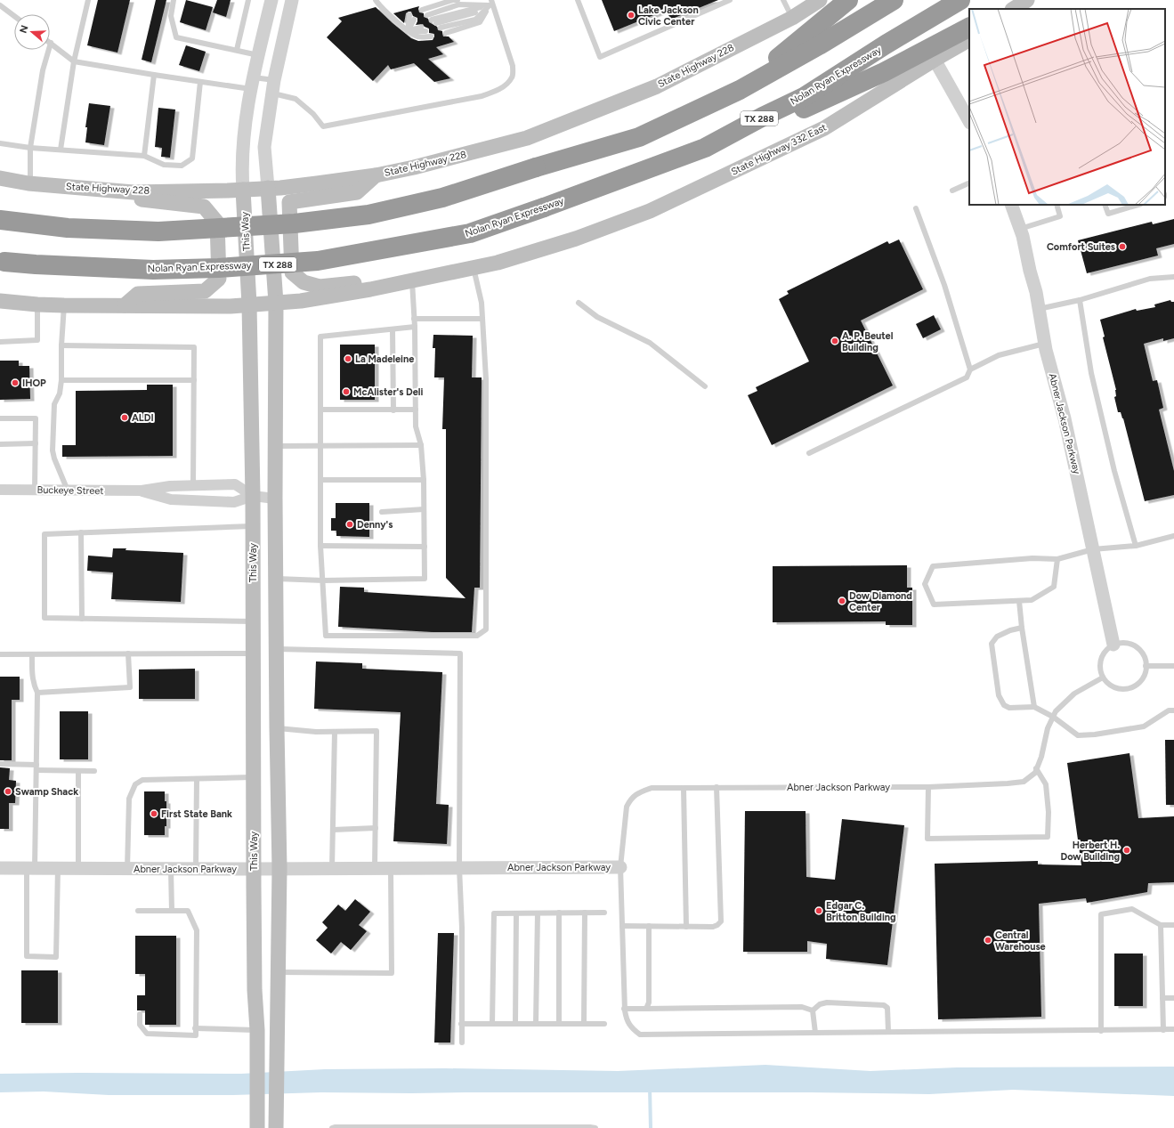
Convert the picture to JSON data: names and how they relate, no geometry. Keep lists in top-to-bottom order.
{
  "streets": {
    "highway": ["Nolan Ryan Expressway", "TX 288"],
    "main road": ["State Highway 228", "State Highway 332 East", "This Way"],
    "street": ["Abner Jackson Parkway", "Buckeye Street"]
  },
  "crossings": [
    ["State Highway 228", "This Way"],
    ["This Way", "Abner Jackson Parkway"],
    ["This Way", "Buckeye Street"]
  ],
  "places": [
    "Lake Jackson Civic Center",
    "Comfort Suites",
    "A. P. Beutel Building",
    "La Madeleine",
    "IHOP",
    "McAlister's Deli",
    "ALDI",
    "Denny's",
    "Dow Diamond Center",
    "Swamp Shack",
    "First State Bank",
    "Herbert H. Dow Building",
    "Edgar C. Britton Building",
    "Central Warehouse"
  ],
  "north": "left"
}
